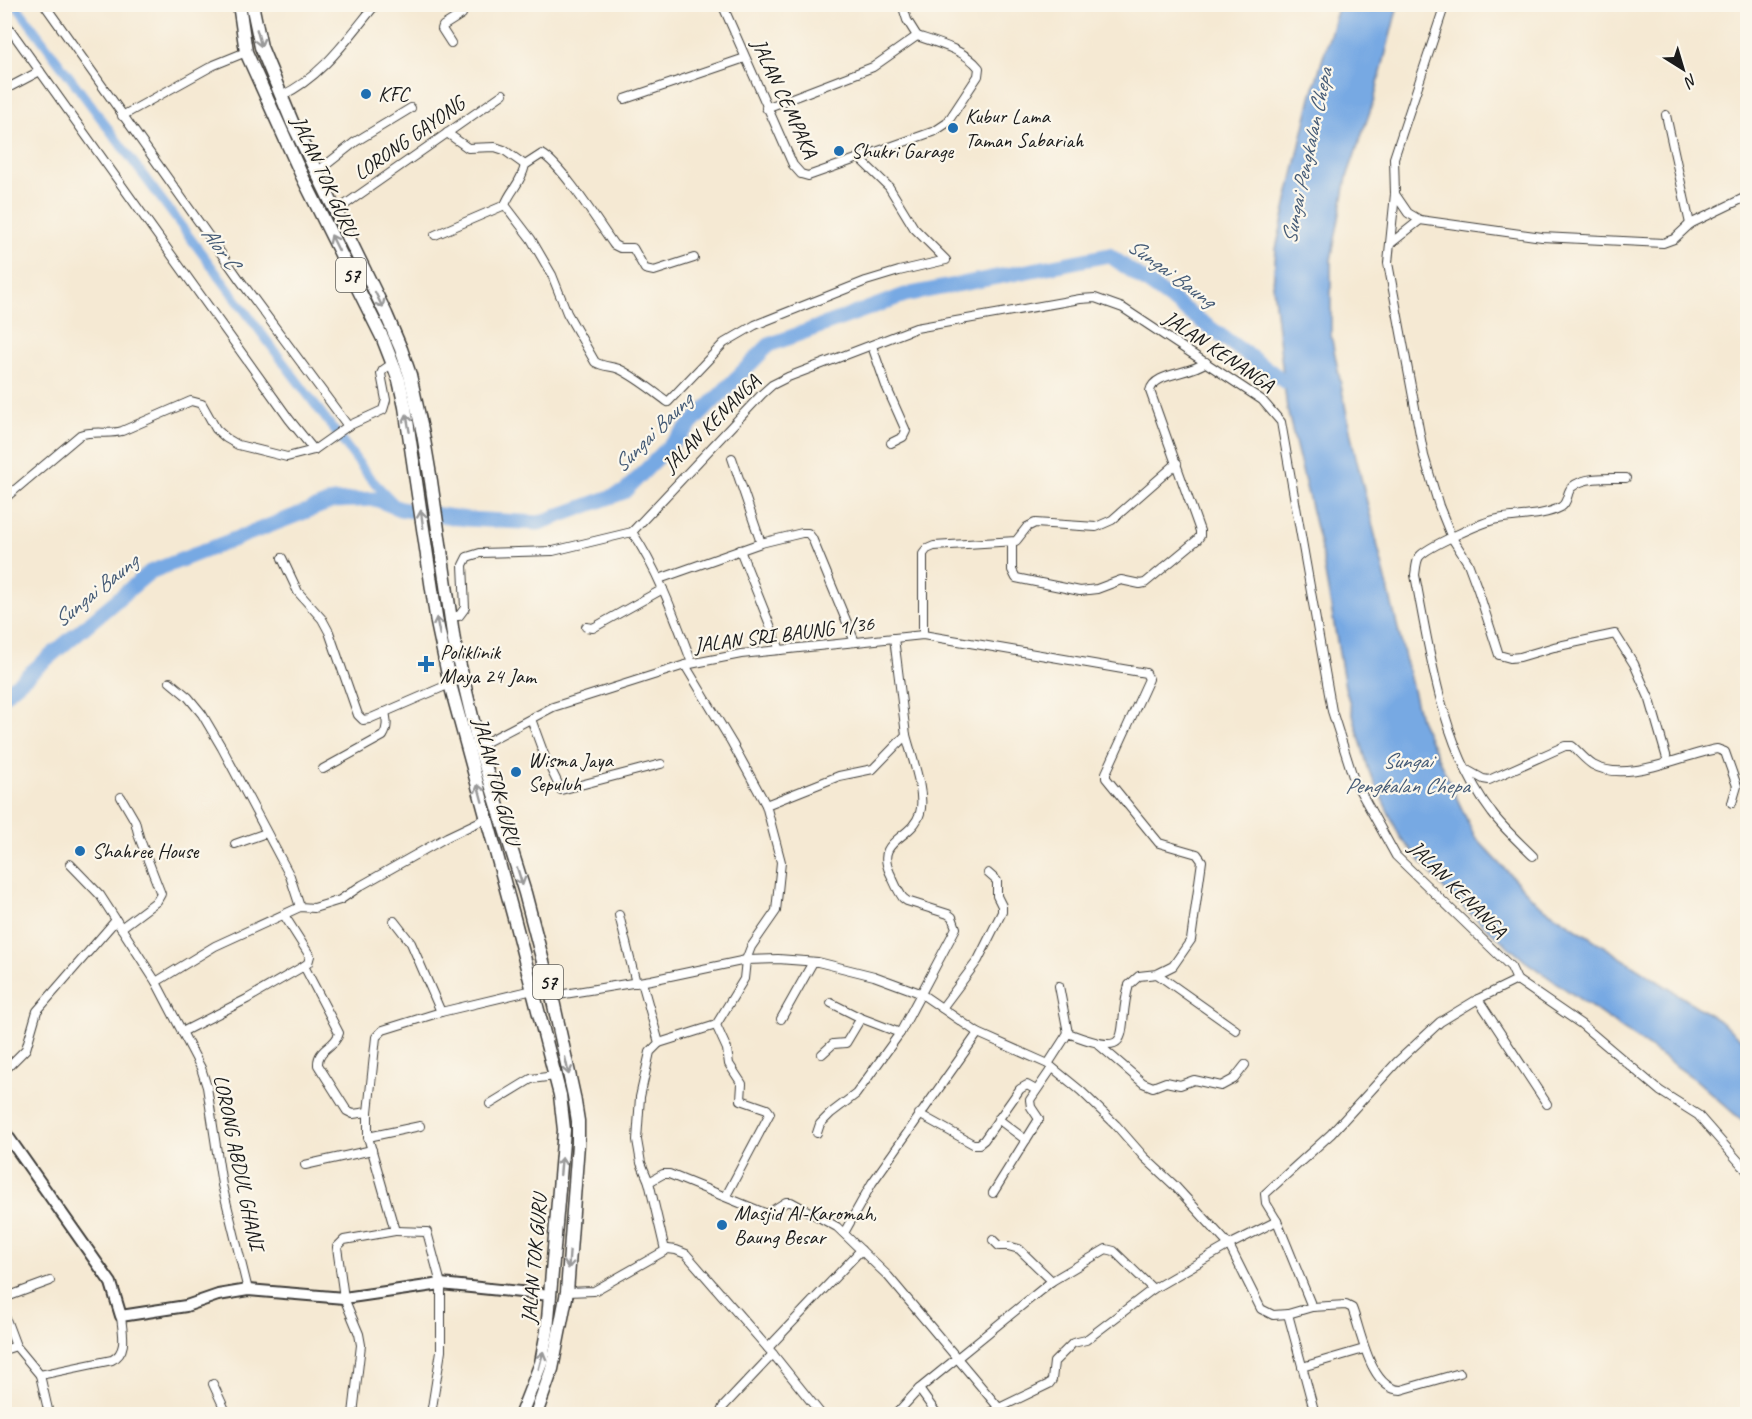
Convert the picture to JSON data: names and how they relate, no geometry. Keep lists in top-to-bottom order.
{
  "streets": {
    "main road": ["JALAN TOK GURU", "57"],
    "street": [
      "JALAN CEMPAKA",
      "LORONG GAYONG",
      "JALAN KENANGA",
      "JALAN SRI BAUNG 1/36",
      "LORONG ABDUL GHANI"
    ]
  },
  "crossings": [
    ["LORONG GAYONG", "JALAN TOK GURU"],
    ["JALAN TOK GURU", "57"],
    ["JALAN TOK GURU", "JALAN SRI BAUNG 1/36"]
  ],
  "water": ["Sungai Pengkalan Chepa", "Alor C", "Sungai Baung"],
  "places": {
    "other": [
      "KFC",
      "Kubur Lama Taman Sabariah",
      "Shukri Garage",
      "Wisma Jaya Sepuluh",
      "Shahree House",
      "Masjid Al-Karomah, Baung Besar"
    ],
    "health": ["Poliklinik Maya 24 Jam"]
  },
  "north": "bottom right"
}
